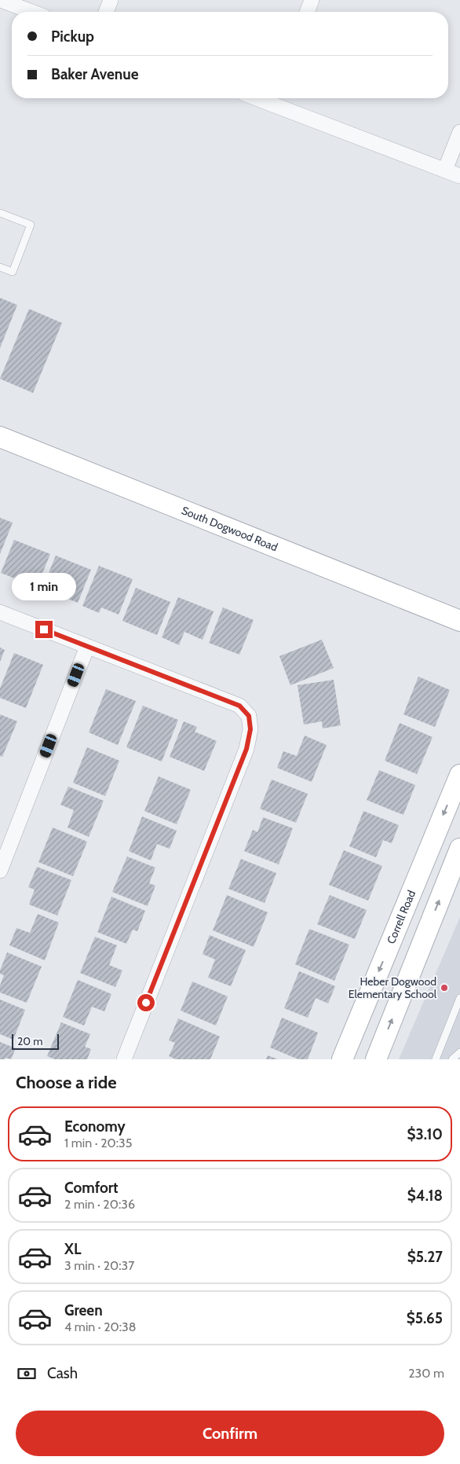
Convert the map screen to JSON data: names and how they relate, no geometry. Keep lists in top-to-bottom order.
{
  "streets": {
    "street": ["South Dogwood Road", "Correll Road"]
  },
  "places": ["Heber Dogwood Elementary School"],
  "scale_bar": "20 m",
  "page": {
    "banner": ["Pickup", "Baker Avenue"],
    "bubble": "1 min",
    "scale": "20 m",
    "heading": "Choose a ride",
    "list": [
      {
        "name": "Economy",
        "note": "1 min · 20:35",
        "value": "$3.10"
      },
      {
        "name": "Comfort",
        "note": "2 min · 20:36",
        "value": "$4.18"
      },
      {
        "name": "XL",
        "note": "3 min · 20:37",
        "value": "$5.27"
      },
      {
        "name": "Green",
        "note": "4 min · 20:38",
        "value": "$5.65"
      }
    ],
    "pay": ["Cash", "230 m"],
    "buttons": "Confirm"
  }
}
